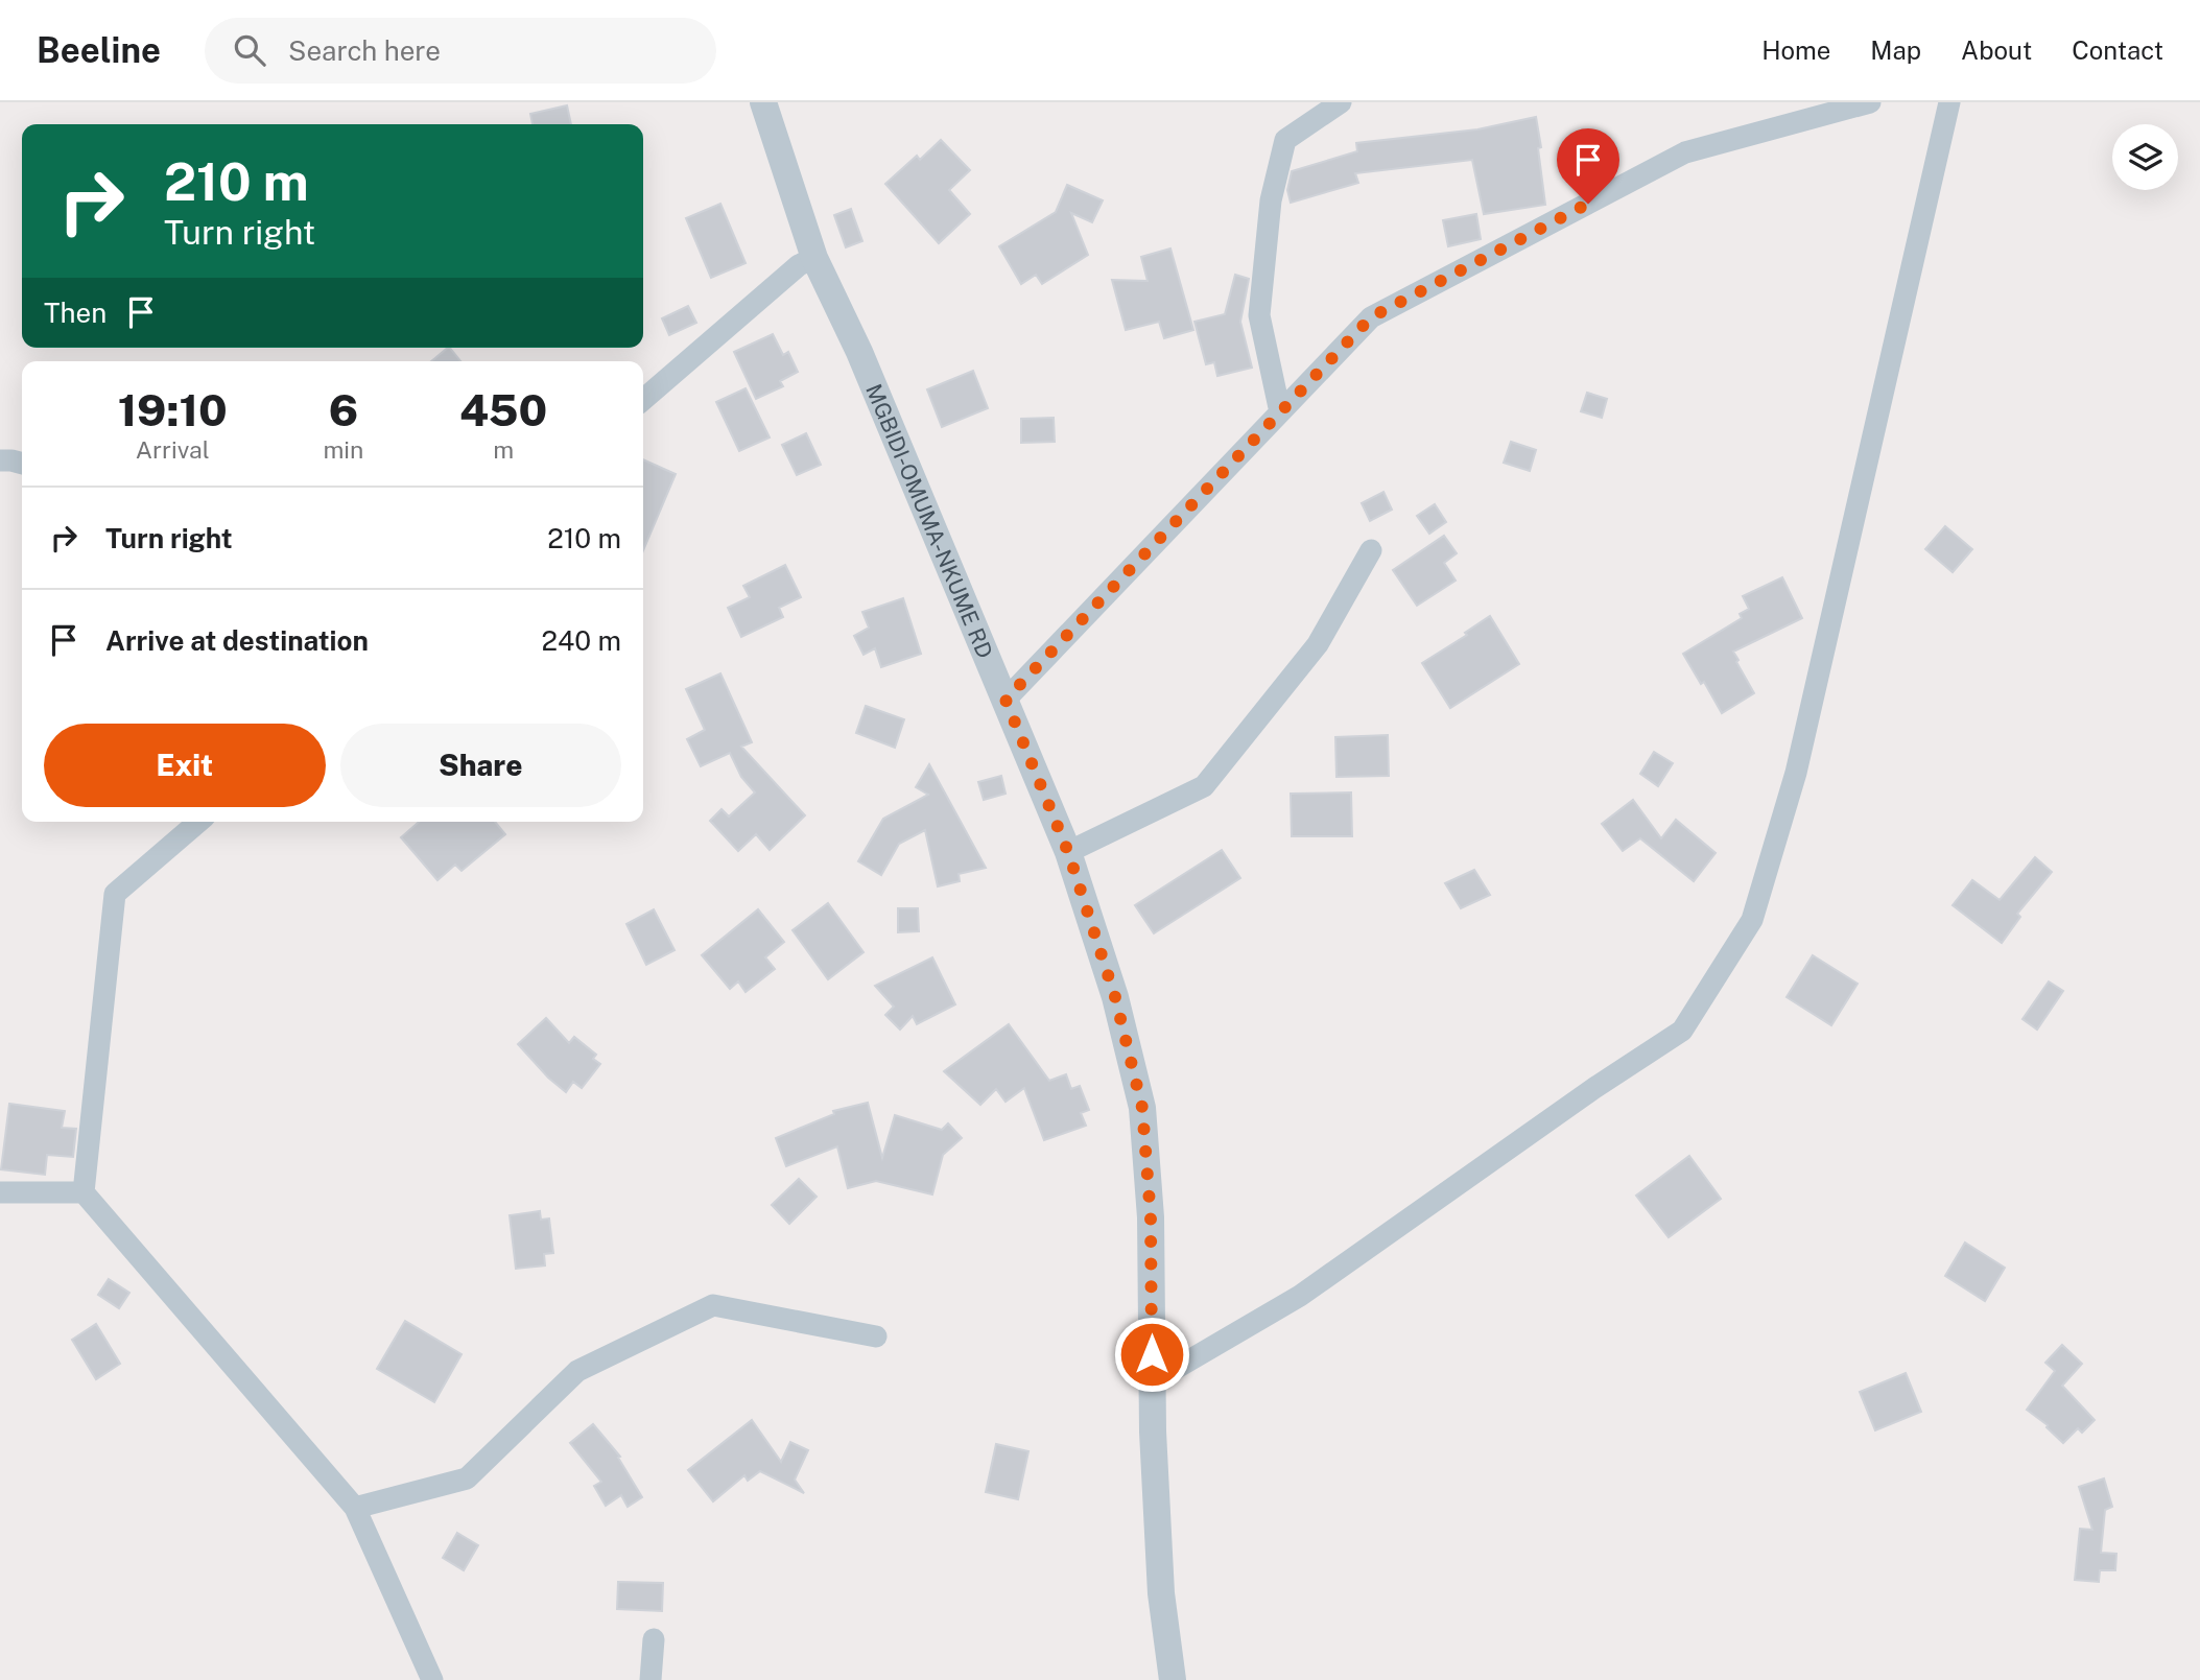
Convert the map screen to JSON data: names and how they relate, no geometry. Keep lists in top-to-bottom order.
{
  "streets": {
    "street": ["MGBIDI-OMUMA-NKUME RD"]
  },
  "page": {
    "header": "Beeline",
    "search": "Search here",
    "nav": [
      "Home",
      "Map",
      "About",
      "Contact"
    ],
    "turn": ["210 m", "Turn right"],
    "then": "Then",
    "eta": [
      "19:10",
      "Arrival",
      "6",
      "min",
      "450",
      "m"
    ],
    "list": [
      {
        "name": "Turn right",
        "value": "210 m"
      },
      {
        "name": "Arrive at destination",
        "value": "240 m"
      }
    ],
    "buttons": ["Exit", "Share"]
  }
}
